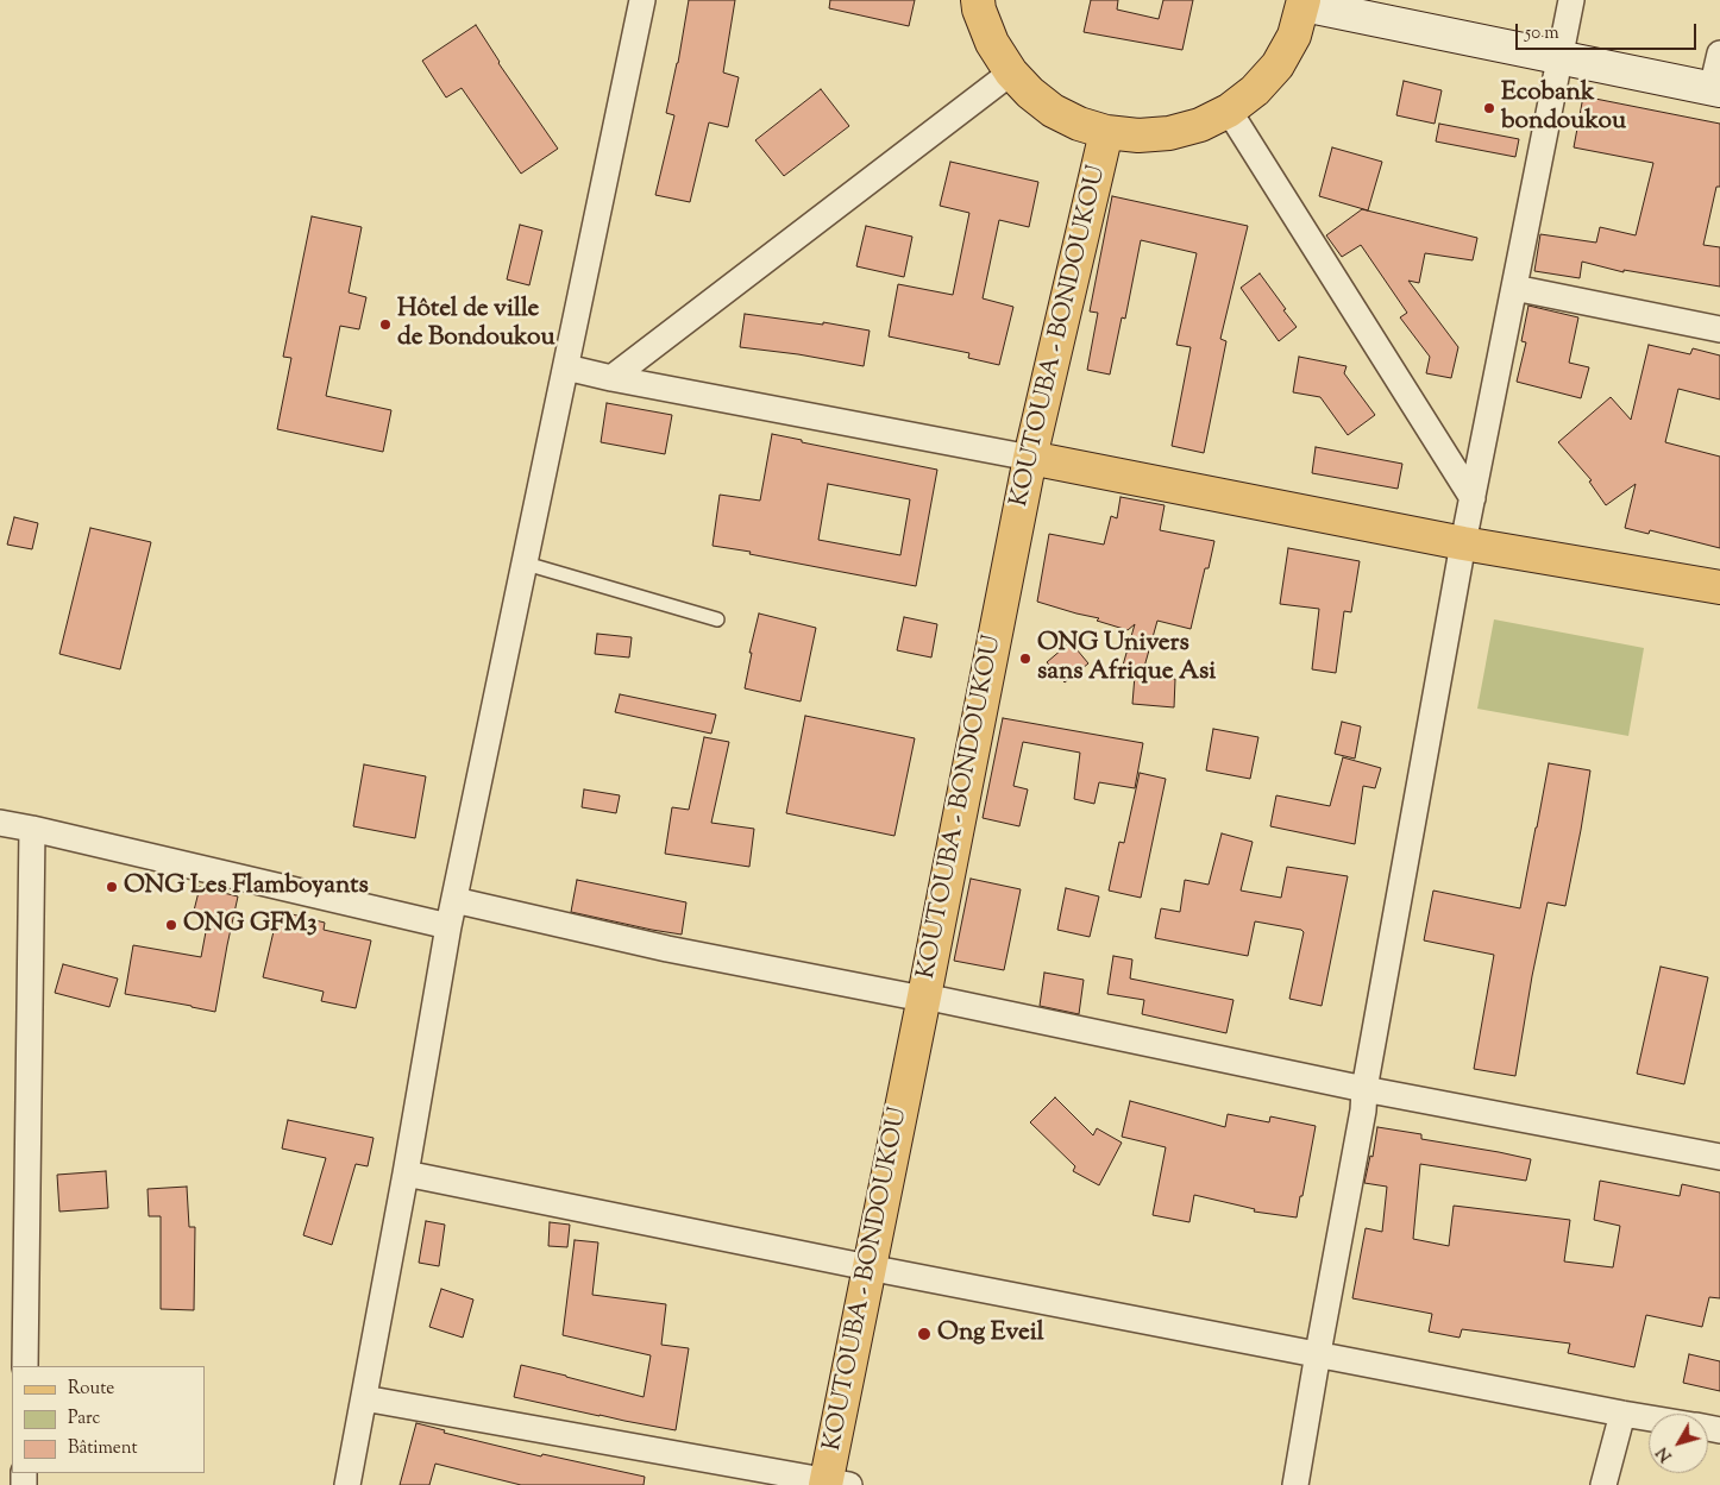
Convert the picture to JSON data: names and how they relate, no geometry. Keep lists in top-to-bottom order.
{
  "streets": {
    "main road": ["KOUTOUBA - BONDOUKOU"]
  },
  "places": [
    "Ecobank bondoukou",
    "Hôtel de ville de Bondoukou",
    "ONG Univers sans Afrique Asi",
    "ONG Les Flamboyants",
    "ONG GFM3",
    "Ong Eveil"
  ],
  "legend": ["Route", "Parc", "Bâtiment"],
  "scale_bar": "50 m",
  "north": "bottom left"
}
